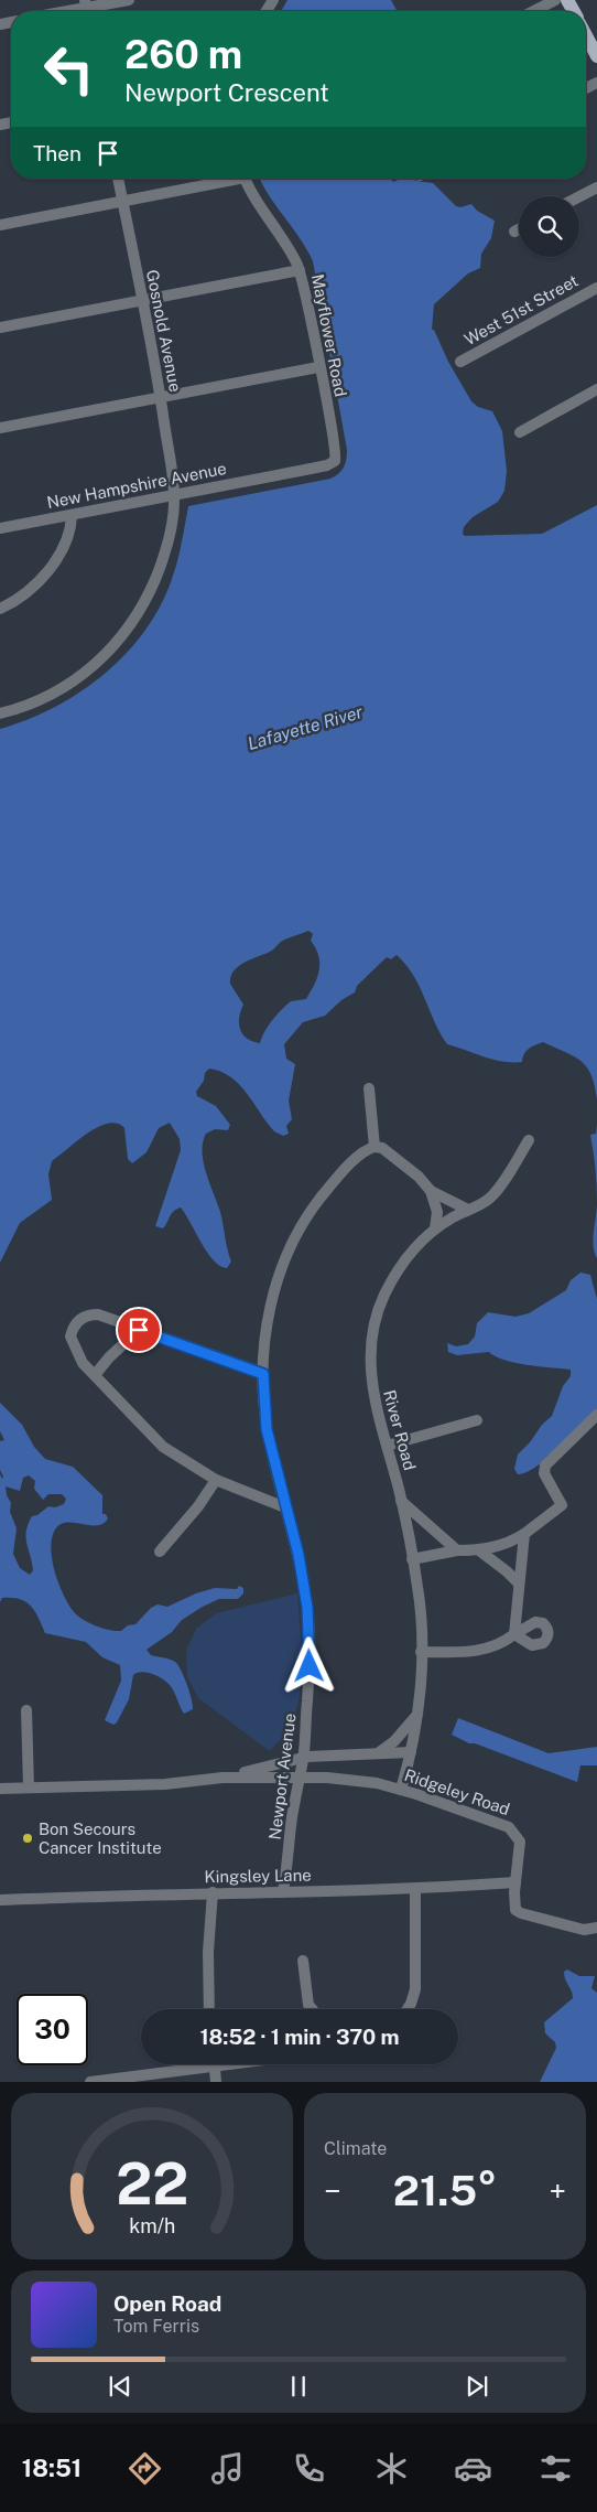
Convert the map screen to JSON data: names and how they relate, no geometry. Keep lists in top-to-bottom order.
{
  "streets": {
    "street": [
      "West 51st Street",
      "Gosnold Avenue",
      "Mayflower Road",
      "New Hampshire Avenue",
      "River Road",
      "Newport Avenue",
      "Ridgeley Road",
      "Kingsley Lane"
    ]
  },
  "crossings": [
    ["Gosnold Avenue", "New Hampshire Avenue"],
    ["Mayflower Road", "New Hampshire Avenue"],
    ["River Road", "Ridgeley Road"],
    ["Newport Avenue", "Ridgeley Road"],
    ["Newport Avenue", "Kingsley Lane"],
    ["Ridgeley Road", "Kingsley Lane"]
  ],
  "water": ["Lafayette River"],
  "places": ["Bon Secours Cancer Institute"],
  "page": {
    "turn": ["260 m", "Newport Crescent"],
    "then": "Then",
    "limit": "30",
    "trip": "18:52 · 1 min · 370 m",
    "tile": "Climate",
    "heat": ["−", "21.5°", "+"],
    "song": ["Open Road", "Tom Ferris"],
    "tabs": "18:51",
    "gauge": ["22", "km/h"]
  }
}
